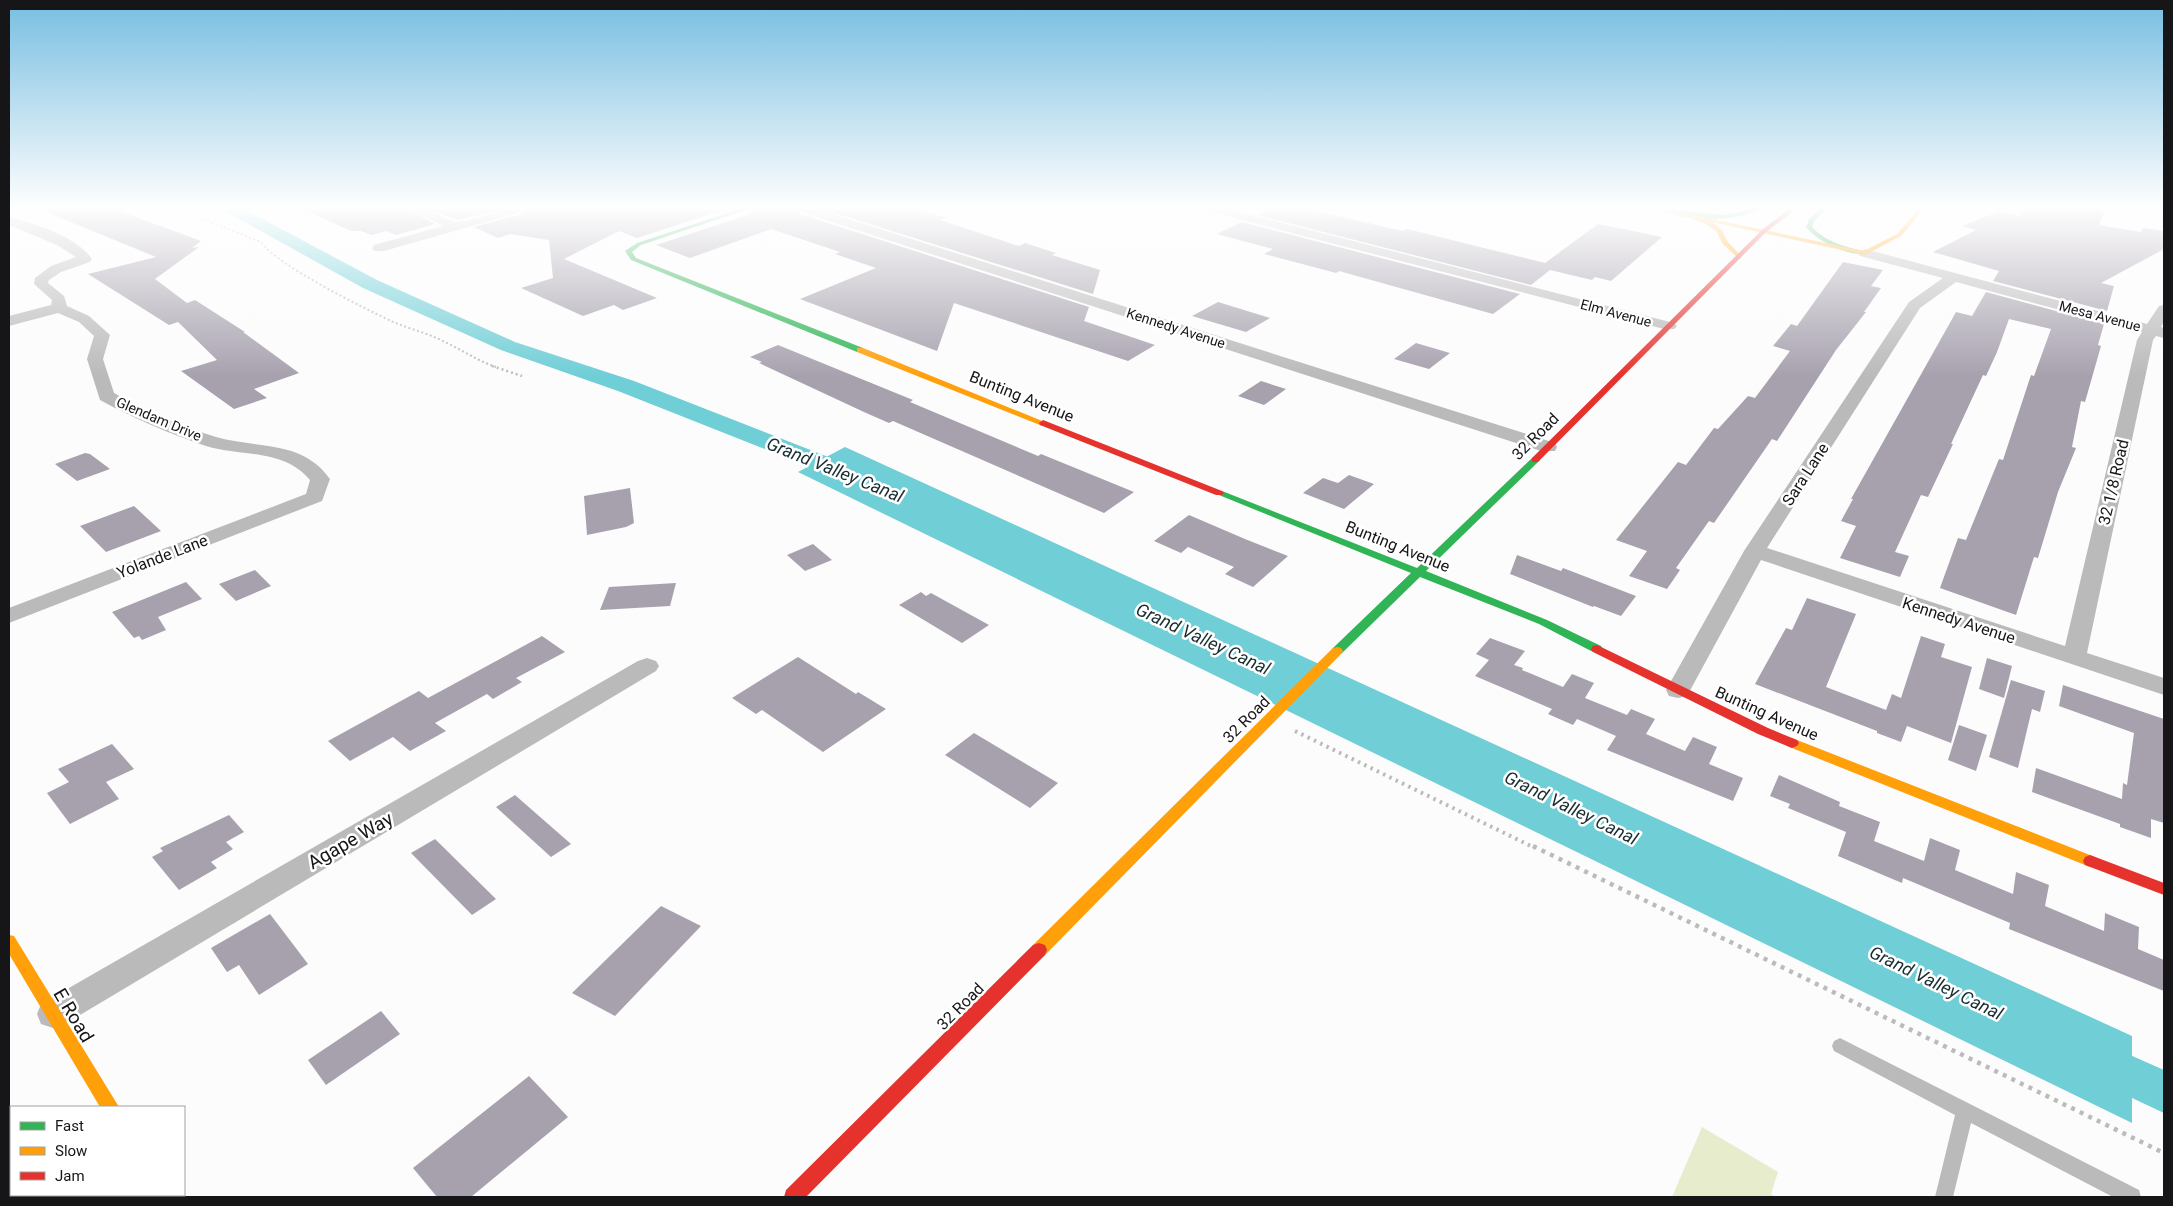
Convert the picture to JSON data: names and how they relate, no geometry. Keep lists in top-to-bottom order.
{
  "streets": {
    "street": [
      "Elm Avenue",
      "Mesa Avenue",
      "Kennedy Avenue",
      "Bunting Avenue",
      "Glendam Drive",
      "32 Road",
      "Sara Lane",
      "32 1/8 Road",
      "Yolande Lane",
      "Agape Way",
      "E Road"
    ]
  },
  "crossings": [
    ["Elm Avenue", "32 Road"],
    ["Mesa Avenue", "Sara Lane"],
    ["Mesa Avenue", "32 1/8 Road"],
    ["Kennedy Avenue", "32 Road"],
    ["Kennedy Avenue", "Sara Lane"],
    ["Kennedy Avenue", "32 1/8 Road"],
    ["Bunting Avenue", "32 Road"],
    ["Bunting Avenue", "Sara Lane"],
    ["Glendam Drive", "Yolande Lane"],
    ["Agape Way", "E Road"]
  ],
  "water": ["Grand Valley Canal"],
  "legend": ["Fast", "Slow", "Jam"]
}
